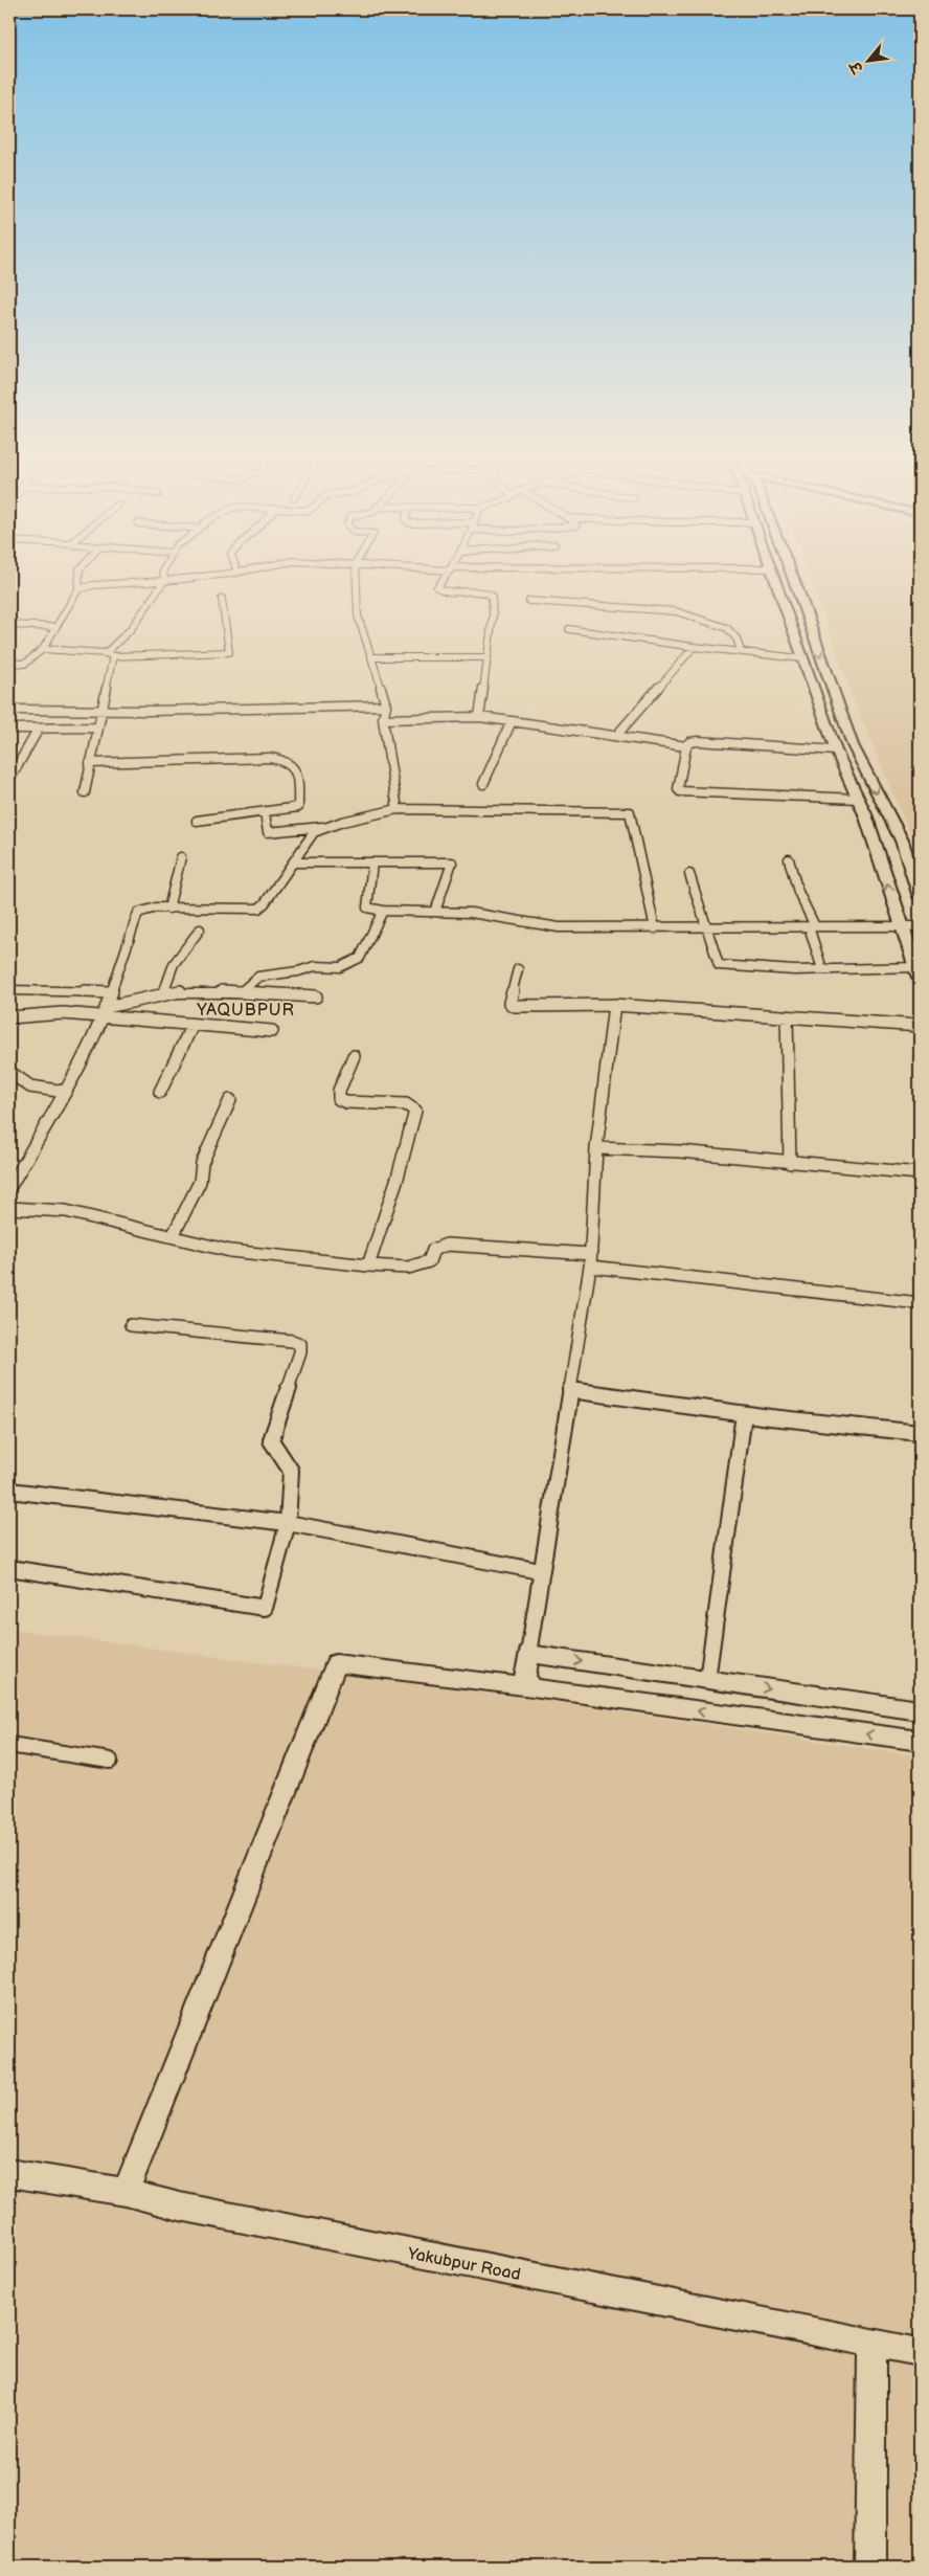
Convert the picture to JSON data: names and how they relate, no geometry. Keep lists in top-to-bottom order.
{
  "streets": {
    "street": ["Yakubpur Road"]
  },
  "districts": ["YAQUBPUR"],
  "north": "bottom left"
}
